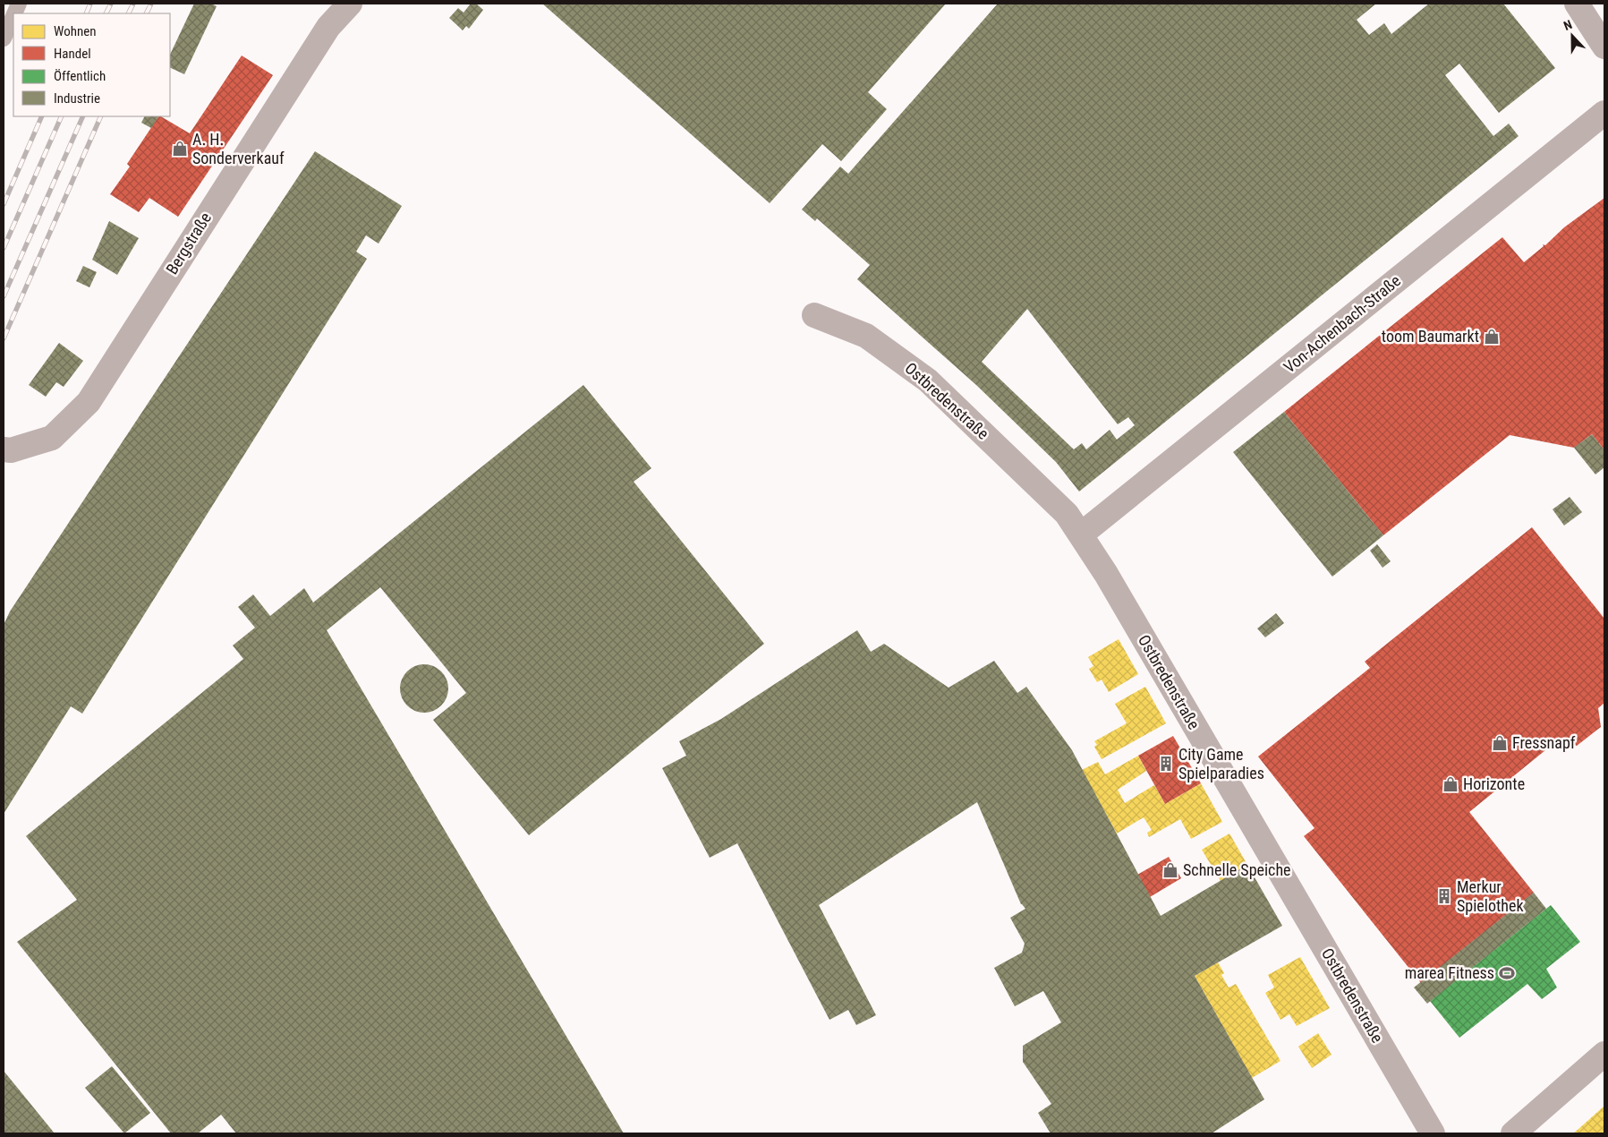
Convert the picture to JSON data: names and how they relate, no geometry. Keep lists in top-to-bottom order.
{
  "streets": {
    "street": ["Bergstraße", "Von-Achenbach-Straße", "Ostbredenstraße"]
  },
  "crossings": [
    ["Von-Achenbach-Straße", "Ostbredenstraße"]
  ],
  "places": {
    "shop": [
      "A. H. Sonderverkauf",
      "toom Baumarkt",
      "Fressnapf",
      "Horizonte",
      "Schnelle Speiche"
    ],
    "building": ["City Game Spielparadies", "Merkur Spielothek"],
    "sports": ["marea Fitness"]
  },
  "legend": [
    "Wohnen",
    "Handel",
    "Öffentlich",
    "Industrie"
  ],
  "north": "top"
}
